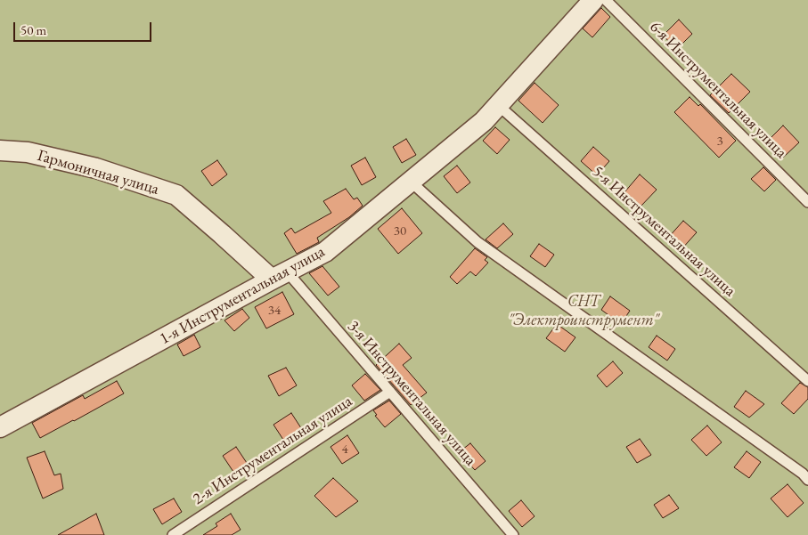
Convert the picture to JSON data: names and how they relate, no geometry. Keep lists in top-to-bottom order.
{
  "streets": {
    "street": ["Гармоничная улица", "1-я Инструментальная улица"],
    "lane": [
      "6-я Инструментальная улица",
      "5-я Инструментальная улица",
      "3-я Инструментальная улица",
      "2-я Инструментальная улица"
    ]
  },
  "crossings": [
    ["Гармоничная улица", "1-я Инструментальная улица"],
    ["Гармоничная улица", "3-я Инструментальная улица"],
    ["5-я Инструментальная улица", "1-я Инструментальная улица"],
    ["1-я Инструментальная улица", "3-я Инструментальная улица"],
    ["3-я Инструментальная улица", "2-я Инструментальная улица"]
  ],
  "parks": ["СНТ \"Электроинструмент\""],
  "house_numbers": [
    "3",
    "30",
    "34",
    "4"
  ],
  "scale_bar": "50 m"
}
